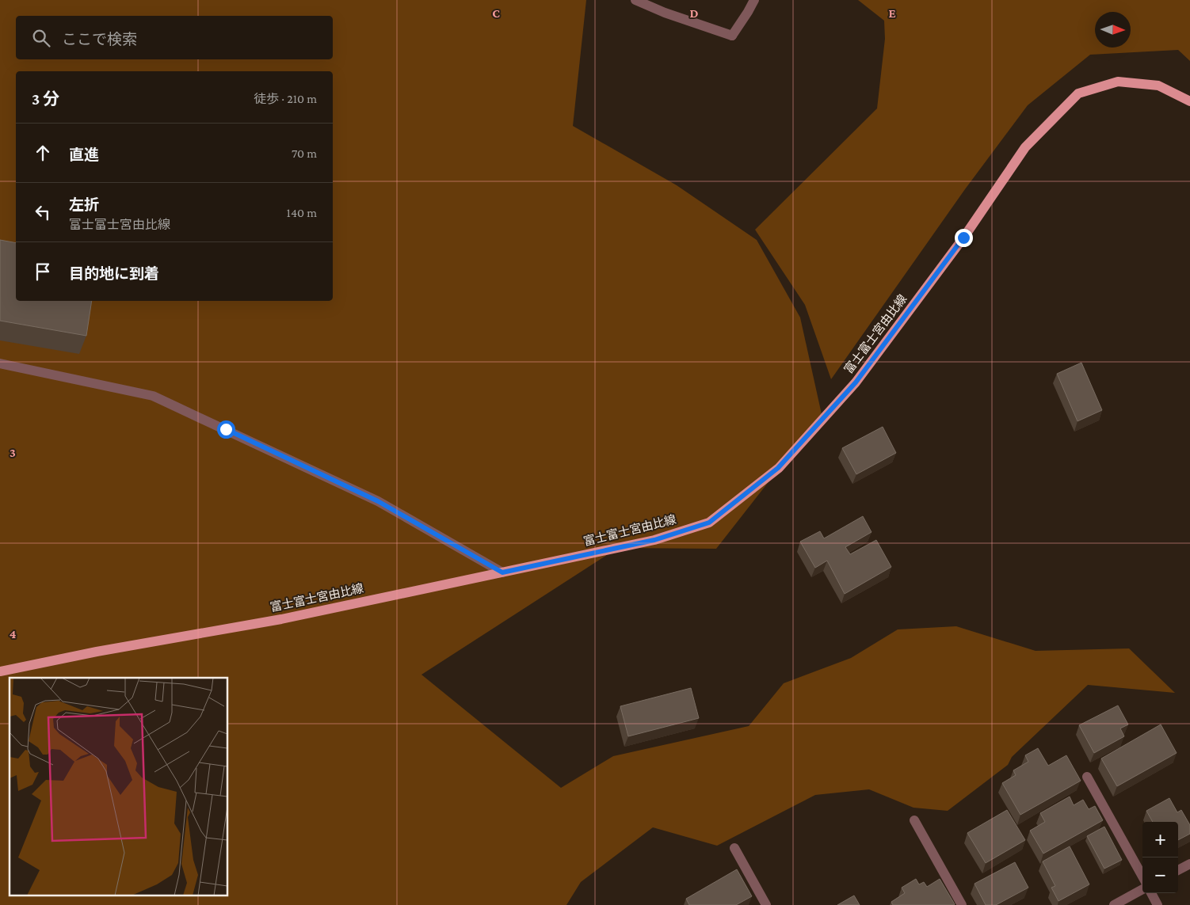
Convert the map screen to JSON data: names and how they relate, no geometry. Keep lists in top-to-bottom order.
{
  "streets": {
    "main road": ["富士富士宮由比線"]
  },
  "north": "right",
  "page": {
    "search": "ここで検索",
    "heading": ["3 分", "徒歩 · 210 m"],
    "list": [
      ["直進", "70 m"],
      ["左折", "富士富士宮由比線", "140 m"],
      "目的地に到着"
    ],
    "map_buttons": ["+", "−"]
  },
  "grid": {
    "columns": ["C", "D", "E"],
    "rows": ["3", "4"]
  }
}
